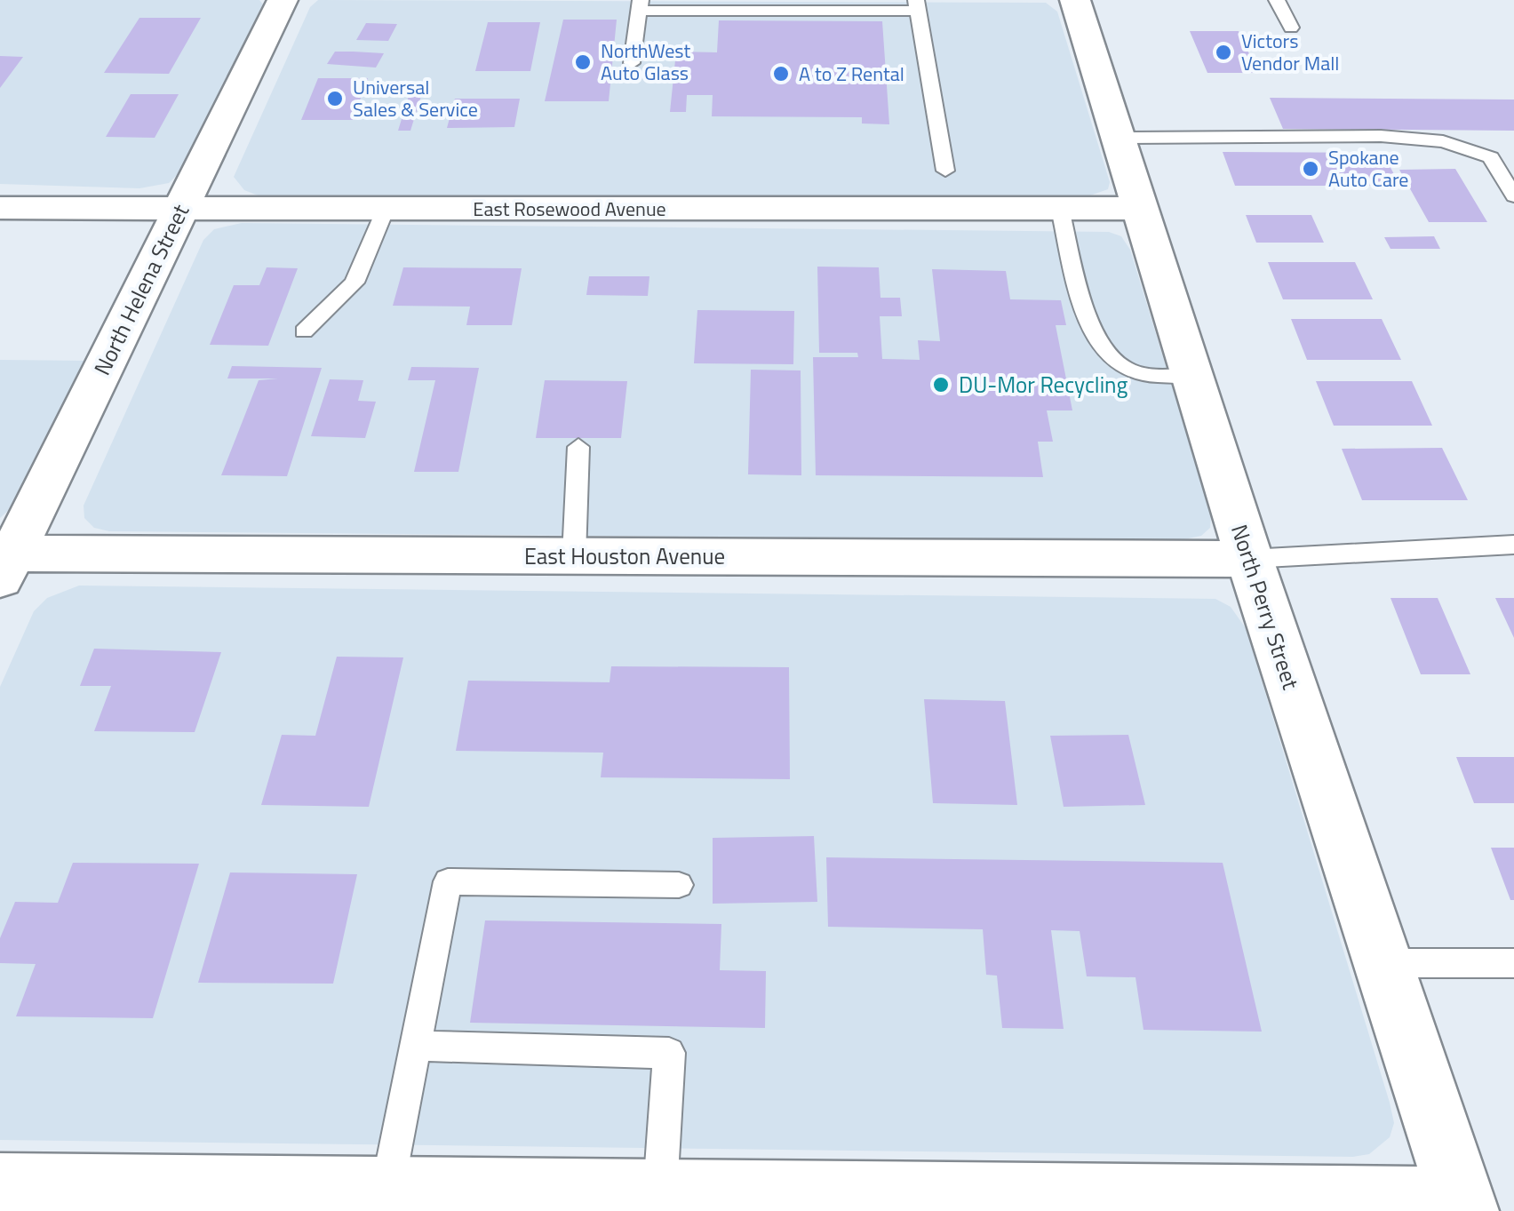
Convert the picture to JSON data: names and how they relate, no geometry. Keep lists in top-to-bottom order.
{
  "streets": {
    "street": [
      "East Rosewood Avenue",
      "North Helena Street",
      "East Houston Avenue",
      "North Perry Street"
    ]
  },
  "crossings": [
    ["East Rosewood Avenue", "North Helena Street"],
    ["East Rosewood Avenue", "North Perry Street"],
    ["North Helena Street", "East Houston Avenue"],
    ["East Houston Avenue", "North Perry Street"]
  ],
  "places": [
    "Victors Vendor Mall",
    "NorthWest Auto Glass",
    "A to Z Rental",
    "Universal Sales & Service",
    "Spokane Auto Care",
    "DU-Mor Recycling"
  ]
}
